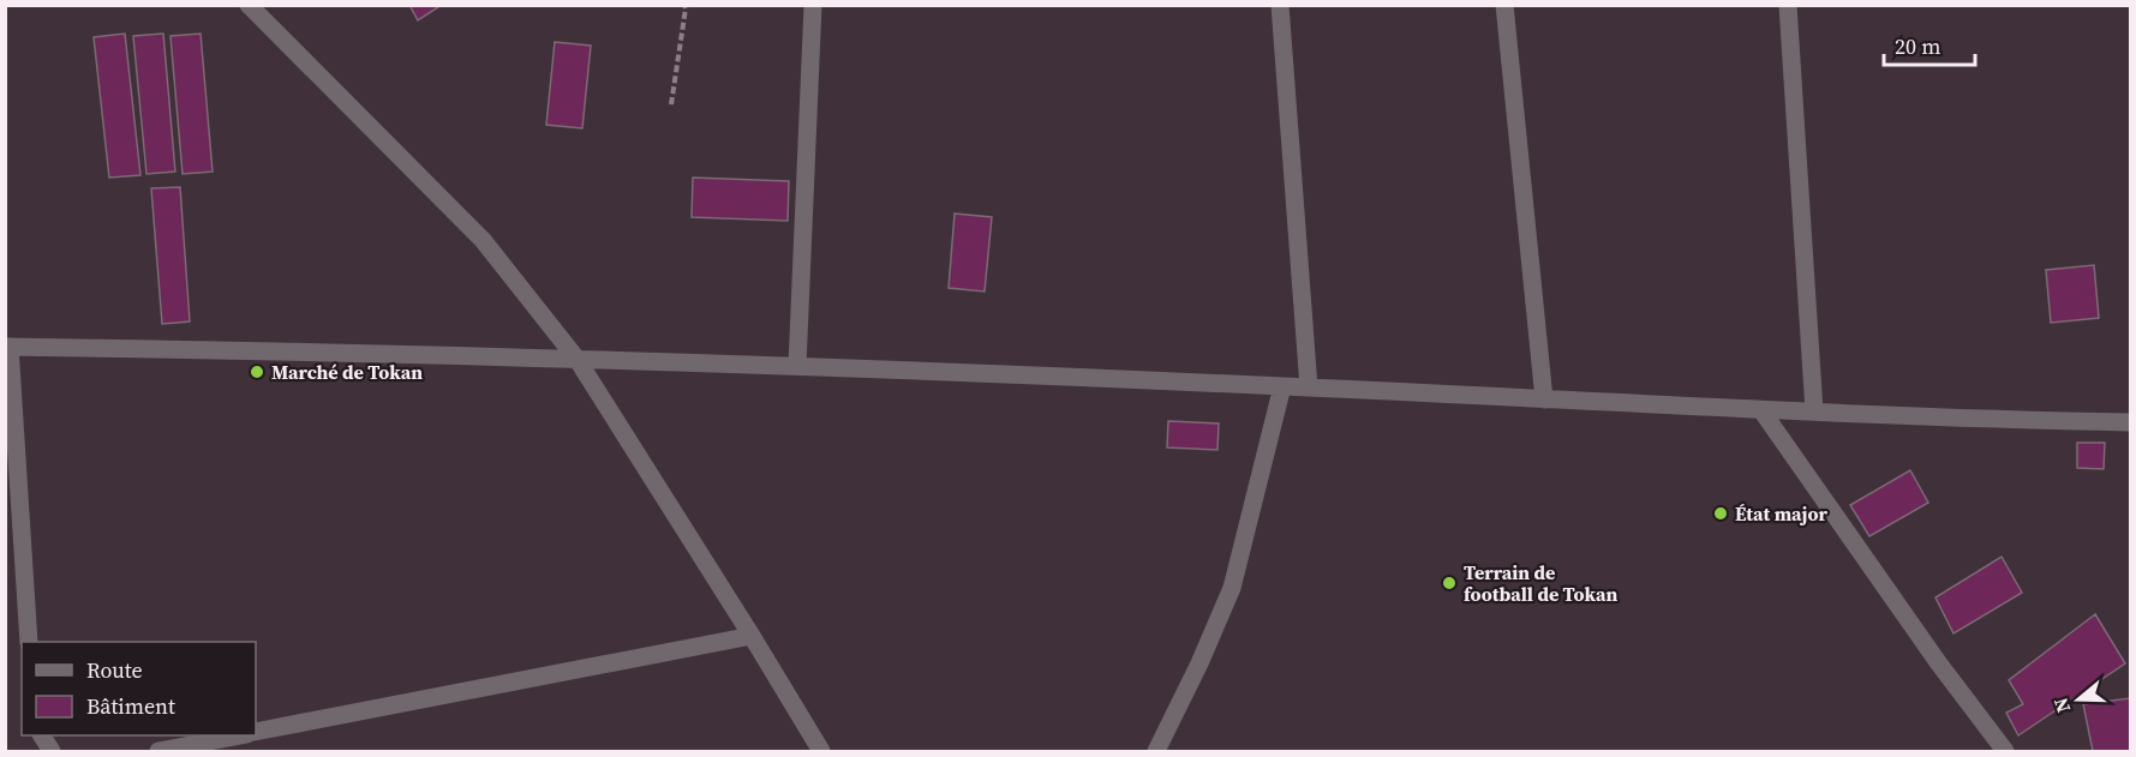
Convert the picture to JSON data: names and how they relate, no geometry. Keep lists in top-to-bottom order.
{
  "places": ["Marché de Tokan", "État major", "Terrain de football de Tokan"],
  "legend": ["Route", "Bâtiment"],
  "scale_bar": "20 m",
  "north": "left"
}
